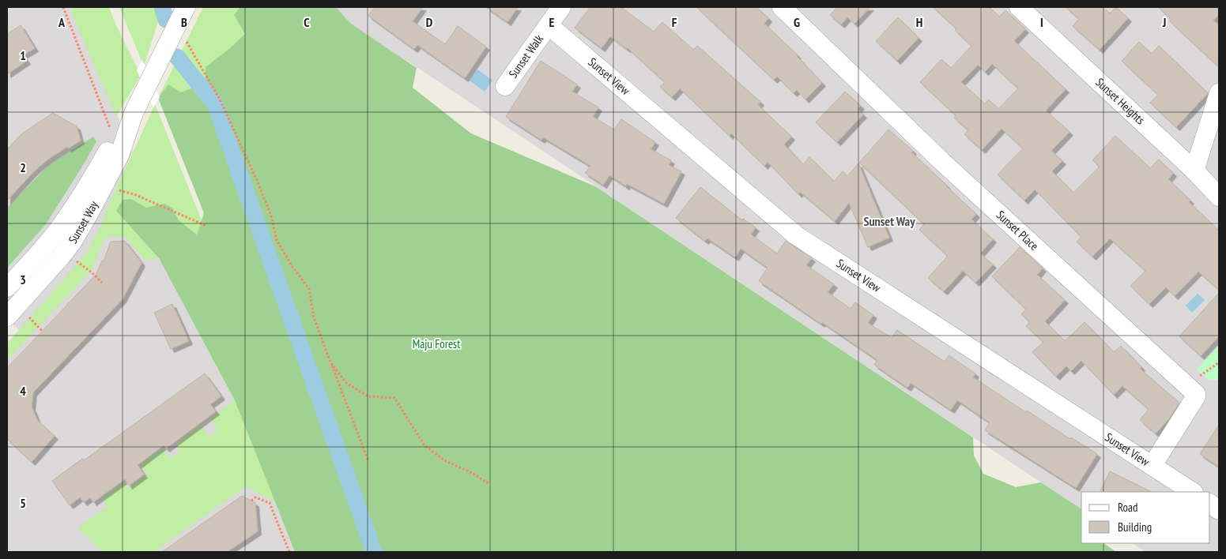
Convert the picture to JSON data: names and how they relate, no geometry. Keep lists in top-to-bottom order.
{
  "streets": {
    "street": [
      "Sunset Walk",
      "Sunset View",
      "Sunset Heights",
      "Sunset Way",
      "Sunset Place"
    ]
  },
  "crossings": [
    ["Sunset Walk", "Sunset View"],
    ["Sunset View", "Sunset Place"]
  ],
  "districts": ["Sunset Way"],
  "parks": ["Maju Forest"],
  "legend": ["Road", "Building"],
  "grid": {
    "columns": [
      "A",
      "B",
      "C",
      "D",
      "E",
      "F",
      "G",
      "H",
      "I",
      "J"
    ],
    "rows": [
      "1",
      "2",
      "3",
      "4",
      "5"
    ]
  }
}
